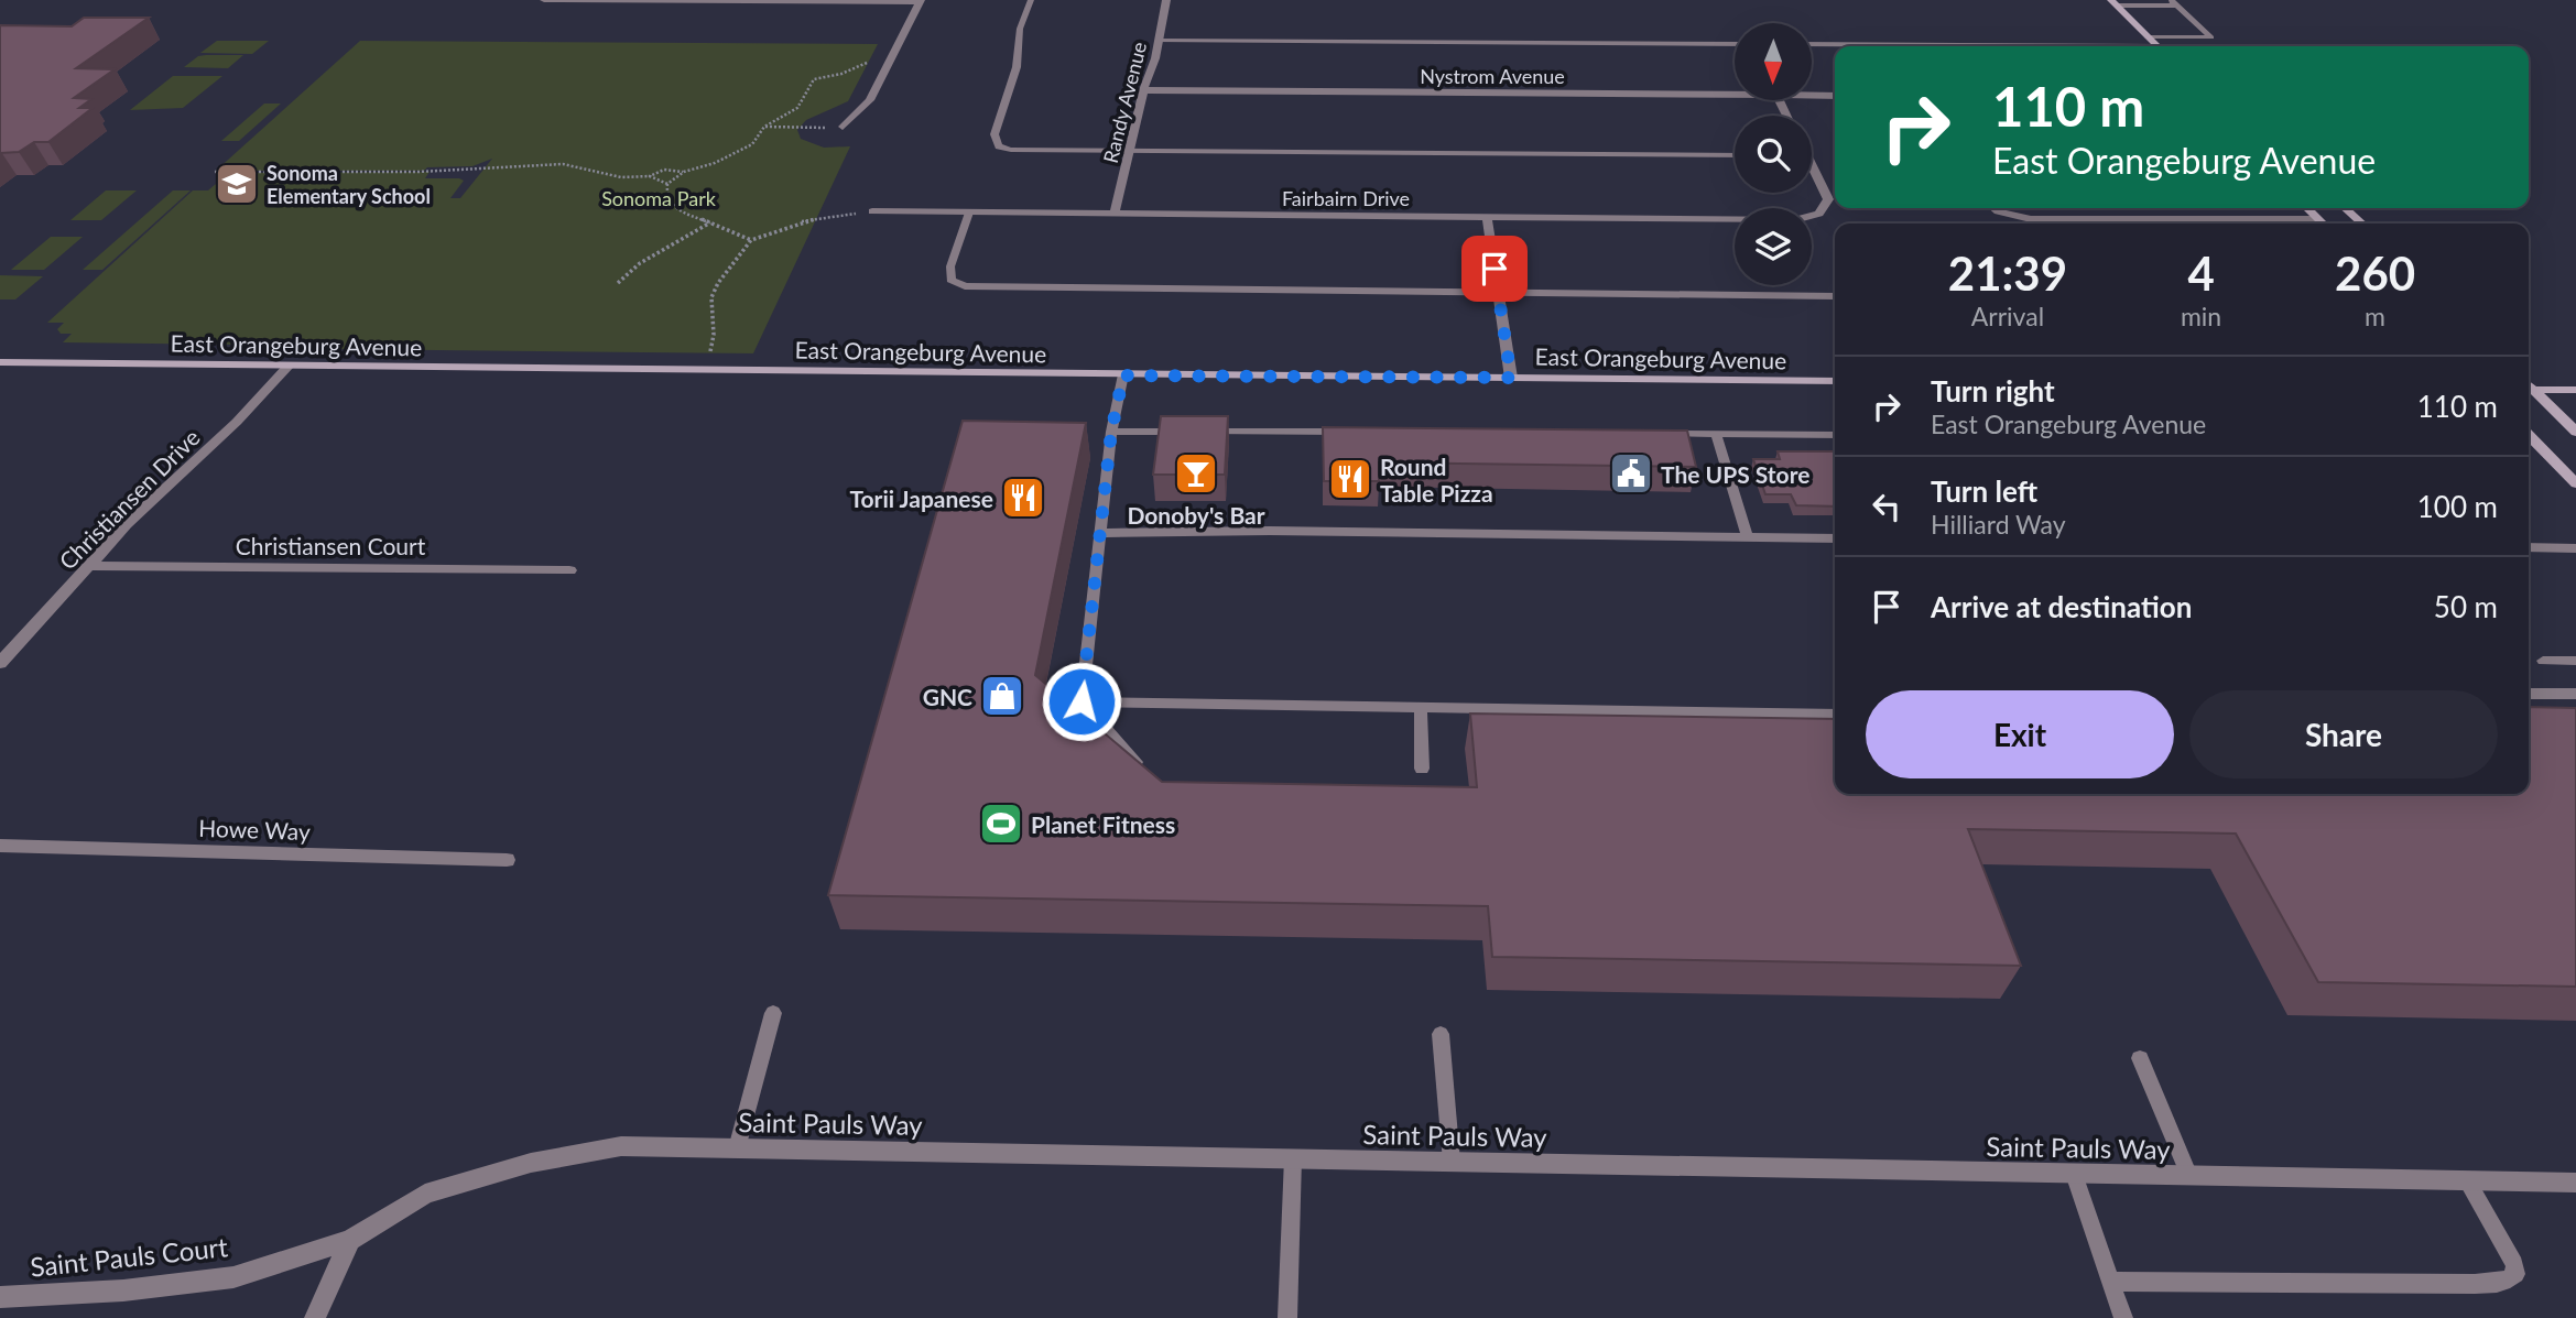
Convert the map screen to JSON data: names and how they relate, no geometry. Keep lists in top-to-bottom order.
{
  "streets": {
    "street": [
      "Nystrom Avenue",
      "Randy Avenue",
      "Fairbairn Drive",
      "East Orangeburg Avenue",
      "Christiansen Drive",
      "Christiansen Court",
      "Howe Way",
      "Saint Pauls Way",
      "Saint Pauls Court"
    ]
  },
  "crossings": [
    ["Nystrom Avenue", "Randy Avenue"],
    ["Randy Avenue", "Fairbairn Drive"],
    ["East Orangeburg Avenue", "Christiansen Drive"],
    ["Christiansen Drive", "Christiansen Court"],
    ["Saint Pauls Way", "Saint Pauls Court"]
  ],
  "parks": ["Sonoma Park"],
  "places": {
    "school or university": ["Sonoma Elementary School"],
    "bar": ["Donoby's Bar"],
    "public building": ["The UPS Store"],
    "restaurant": ["Round Table Pizza", "Torii Japanese"],
    "shop": ["GNC"],
    "sports": ["Planet Fitness"]
  },
  "north": "bottom",
  "page": {
    "turn": ["110 m", "East Orangeburg Avenue"],
    "eta": [
      "21:39",
      "Arrival",
      "4",
      "min",
      "260",
      "m"
    ],
    "list": [
      {
        "name": "Turn right",
        "note": "East Orangeburg Avenue",
        "value": "110 m"
      },
      {
        "name": "Turn left",
        "note": "Hilliard Way",
        "value": "100 m"
      },
      {
        "name": "Arrive at destination",
        "value": "50 m"
      }
    ],
    "buttons": ["Exit", "Share"]
  }
}
